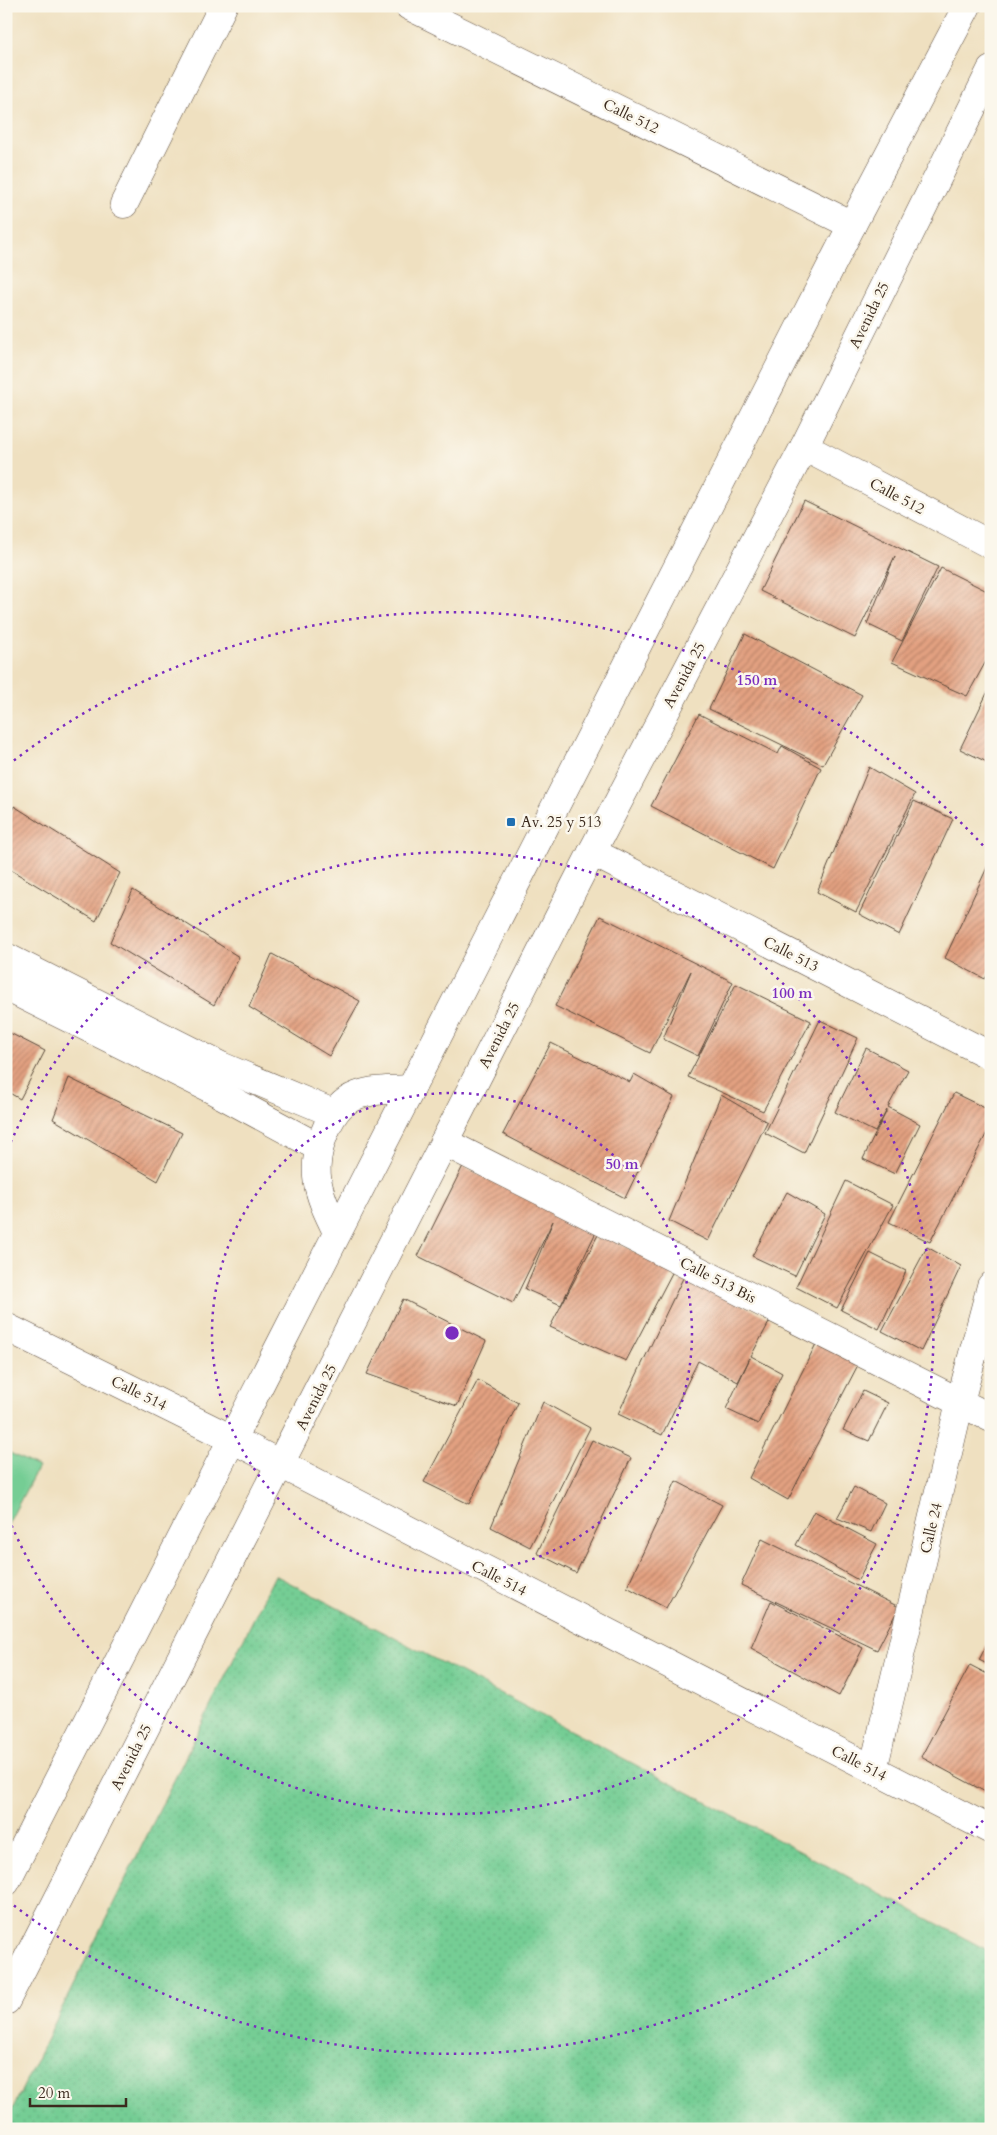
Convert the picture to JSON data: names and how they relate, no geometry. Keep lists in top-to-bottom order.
{
  "streets": {
    "street": [
      "Calle 512",
      "Avenida 25",
      "Calle 513",
      "Calle 513 Bis",
      "Calle 514",
      "Calle 24"
    ]
  },
  "crossings": [
    ["Calle 512", "Avenida 25"],
    ["Avenida 25", "Calle 513"],
    ["Avenida 25", "Calle 513 Bis"],
    ["Avenida 25", "Calle 514"],
    ["Calle 513 Bis", "Calle 24"],
    ["Calle 514", "Calle 24"]
  ],
  "places": {
    "transit": ["Av. 25 y 513"]
  },
  "scale_bar": "20 m",
  "rings": ["150 m", "100 m", "50 m"]
}
